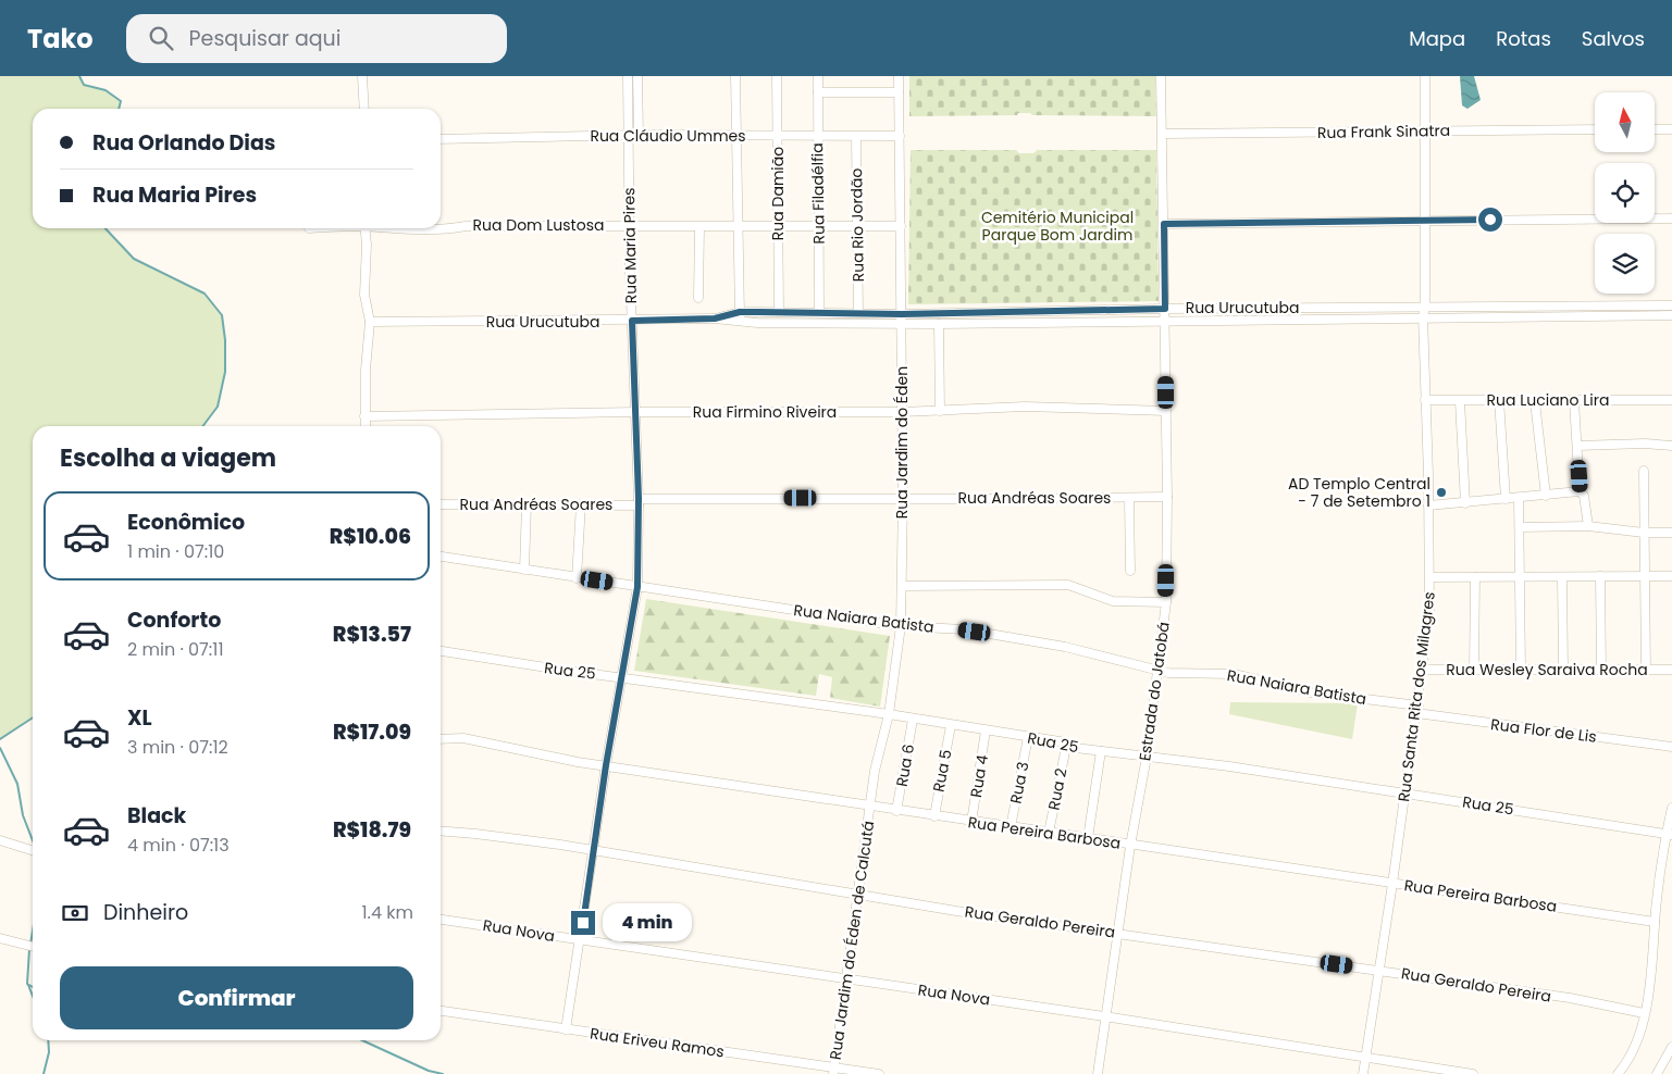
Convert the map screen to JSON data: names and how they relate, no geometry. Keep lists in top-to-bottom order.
{
  "streets": {
    "street": [
      "Rua Frank Sinatra",
      "Rua Cláudio Ummes",
      "Rua Damião",
      "Rua Filadélfia",
      "Rua Dom Lustosa",
      "Rua Rio Jordão",
      "Rua Maria Pires",
      "Rua Urucutuba",
      "Rua Luciano Lira",
      "Rua Firmino Riveira",
      "Rua Jardim do Éden",
      "Rua Andréas Soares",
      "Rua Naiara Batista",
      "Rua Wesley Saraiva Rocha",
      "Rua 25",
      "Estrada do Jatobá",
      "Rua Santa Rita dos Milagres",
      "Rua Flor de Lis",
      "Rua 6",
      "Rua 5",
      "Rua 4",
      "Rua 3",
      "Rua 2",
      "Rua Pereira Barbosa",
      "Rua Geraldo Pereira",
      "Rua Nova",
      "Rua Jardim do Éden de Calcutá",
      "Rua Eriveu Ramos"
    ]
  },
  "crossings": [
    ["Rua Frank Sinatra", "Estrada do Jatobá"],
    ["Rua Frank Sinatra", "Rua Santa Rita dos Milagres"],
    ["Rua Cláudio Ummes", "Rua Damião"],
    ["Rua Cláudio Ummes", "Rua Filadélfia"],
    ["Rua Cláudio Ummes", "Rua Rio Jordão"],
    ["Rua Cláudio Ummes", "Rua Maria Pires"],
    ["Rua Cláudio Ummes", "Rua Jardim do Éden"],
    ["Rua Damião", "Rua Dom Lustosa"],
    ["Rua Damião", "Rua Urucutuba"],
    ["Rua Filadélfia", "Rua Dom Lustosa"],
    ["Rua Filadélfia", "Rua Urucutuba"],
    ["Rua Dom Lustosa", "Rua Rio Jordão"],
    ["Rua Dom Lustosa", "Rua Maria Pires"],
    ["Rua Dom Lustosa", "Rua Jardim do Éden"],
    ["Rua Rio Jordão", "Rua Urucutuba"],
    ["Rua Maria Pires", "Rua Urucutuba"],
    ["Rua Maria Pires", "Rua Firmino Riveira"],
    ["Rua Maria Pires", "Rua Andréas Soares"],
    ["Rua Maria Pires", "Rua Naiara Batista"],
    ["Rua Maria Pires", "Rua 25"],
    ["Rua Maria Pires", "Rua Pereira Barbosa"],
    ["Rua Maria Pires", "Rua Geraldo Pereira"],
    ["Rua Maria Pires", "Rua Nova"],
    ["Rua Maria Pires", "Rua Eriveu Ramos"],
    ["Rua Urucutuba", "Rua Jardim do Éden"],
    ["Rua Urucutuba", "Estrada do Jatobá"],
    ["Rua Urucutuba", "Rua Santa Rita dos Milagres"],
    ["Rua Luciano Lira", "Rua Santa Rita dos Milagres"],
    ["Rua Firmino Riveira", "Rua Jardim do Éden"],
    ["Rua Firmino Riveira", "Estrada do Jatobá"],
    ["Rua Jardim do Éden", "Rua Andréas Soares"],
    ["Rua Jardim do Éden", "Rua Naiara Batista"],
    ["Rua Jardim do Éden", "Rua 25"],
    ["Rua Jardim do Éden", "Rua Pereira Barbosa"],
    ["Rua Jardim do Éden", "Rua Jardim do Éden de Calcutá"],
    ["Rua Andréas Soares", "Estrada do Jatobá"],
    ["Rua Naiara Batista", "Estrada do Jatobá"],
    ["Rua Naiara Batista", "Rua Santa Rita dos Milagres"],
    ["Rua Naiara Batista", "Rua Flor de Lis"],
    ["Rua Wesley Saraiva Rocha", "Rua Santa Rita dos Milagres"],
    ["Rua 25", "Estrada do Jatobá"],
    ["Rua 25", "Rua Santa Rita dos Milagres"],
    ["Rua 25", "Rua 6"],
    ["Rua 25", "Rua 5"],
    ["Rua 25", "Rua 4"],
    ["Rua 25", "Rua 3"],
    ["Rua 25", "Rua 2"],
    ["Estrada do Jatobá", "Rua Pereira Barbosa"],
    ["Estrada do Jatobá", "Rua Geraldo Pereira"],
    ["Estrada do Jatobá", "Rua Nova"],
    ["Rua Santa Rita dos Milagres", "Rua Flor de Lis"],
    ["Rua Santa Rita dos Milagres", "Rua Pereira Barbosa"],
    ["Rua Santa Rita dos Milagres", "Rua Geraldo Pereira"],
    ["Rua Santa Rita dos Milagres", "Rua Nova"],
    ["Rua 6", "Rua Pereira Barbosa"],
    ["Rua 5", "Rua Pereira Barbosa"],
    ["Rua 4", "Rua Pereira Barbosa"],
    ["Rua 3", "Rua Pereira Barbosa"],
    ["Rua 2", "Rua Pereira Barbosa"],
    ["Rua Pereira Barbosa", "Rua Jardim do Éden de Calcutá"],
    ["Rua Geraldo Pereira", "Rua Jardim do Éden de Calcutá"],
    ["Rua Nova", "Rua Jardim do Éden de Calcutá"],
    ["Rua Jardim do Éden de Calcutá", "Rua Eriveu Ramos"]
  ],
  "parks": ["Cemitério Municipal Parque Bom Jardim"],
  "places": ["AD Templo Central - 7 de Setembro 1"],
  "north": "top",
  "page": {
    "header": "Tako",
    "search": "Pesquisar aqui",
    "nav": ["Mapa", "Rotas", "Salvos"],
    "banner": ["Rua Orlando Dias", "Rua Maria Pires"],
    "heading": "Escolha a viagem",
    "list": [
      {
        "name": "Econômico",
        "note": "1 min · 07:10",
        "value": "R$10.06"
      },
      {
        "name": "Conforto",
        "note": "2 min · 07:11",
        "value": "R$13.57"
      },
      {
        "name": "XL",
        "note": "3 min · 07:12",
        "value": "R$17.09"
      },
      {
        "name": "Black",
        "note": "4 min · 07:13",
        "value": "R$18.79"
      }
    ],
    "pay": ["Dinheiro", "1.4 km"],
    "bubble": "4 min",
    "buttons": "Confirmar"
  }
}
